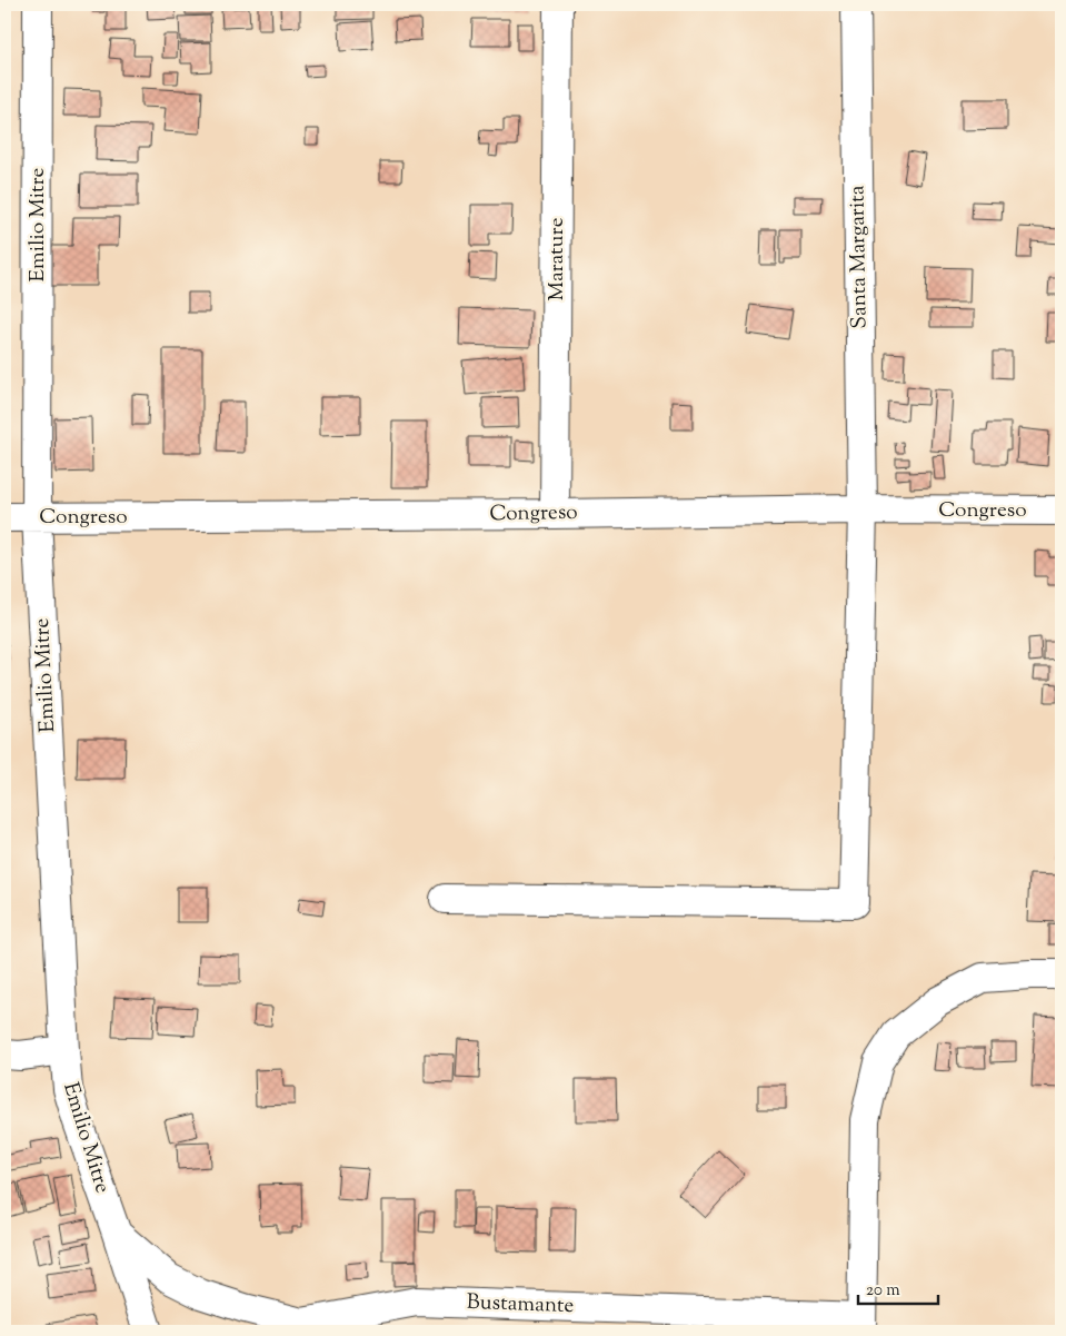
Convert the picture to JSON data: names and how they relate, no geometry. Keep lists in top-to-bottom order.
{
  "streets": {
    "street": [
      "Emilio Mitre",
      "Santa Margarita",
      "Marature",
      "Congreso",
      "Bustamante"
    ]
  },
  "crossings": [
    ["Emilio Mitre", "Congreso"],
    ["Santa Margarita", "Congreso"],
    ["Marature", "Congreso"]
  ],
  "scale_bar": "20 m"
}
